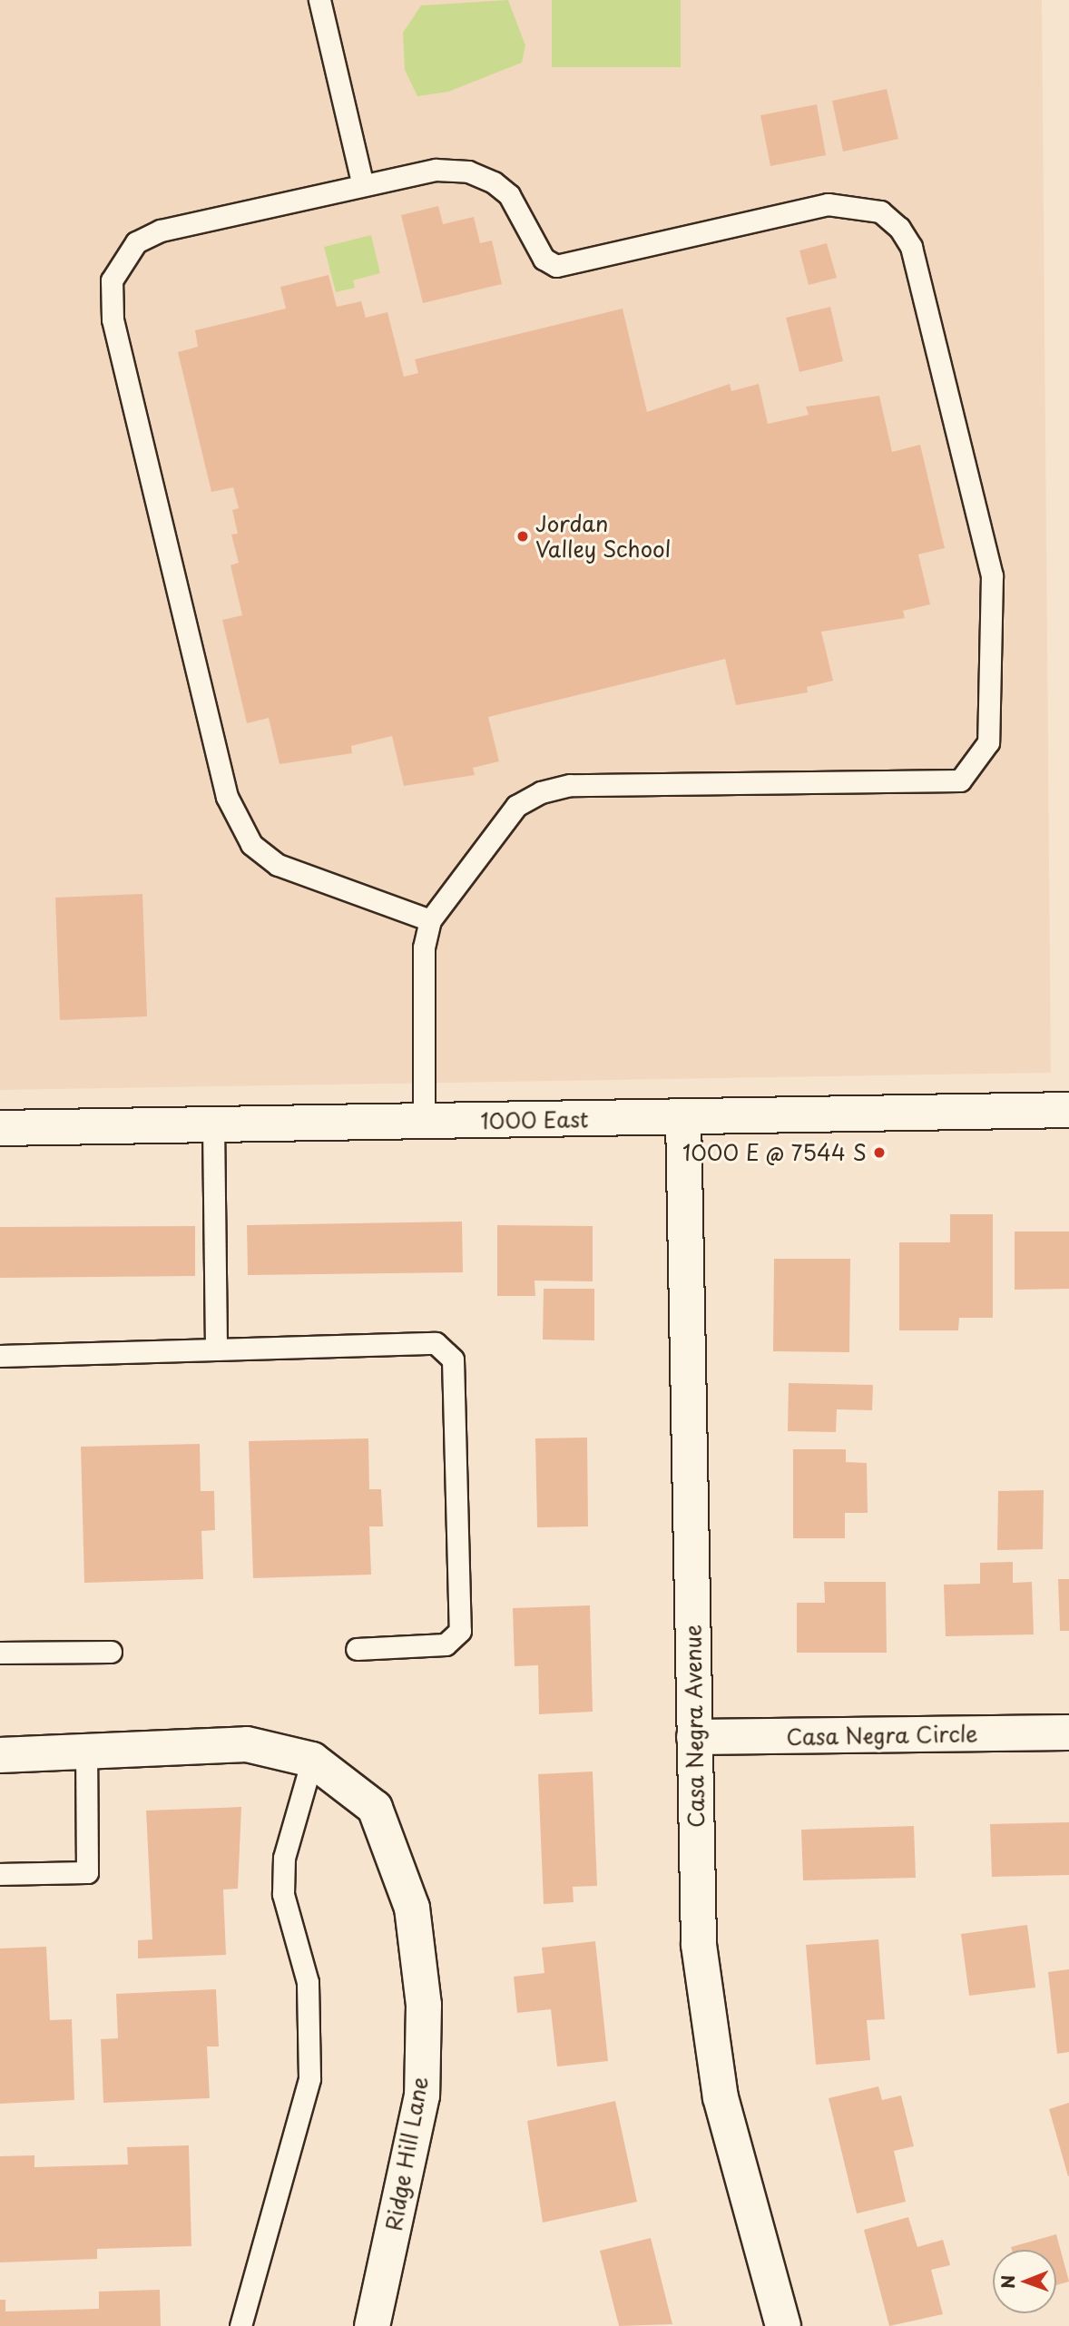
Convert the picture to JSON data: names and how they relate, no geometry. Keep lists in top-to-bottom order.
{
  "streets": {
    "street": [
      "1000 East",
      "Casa Negra Avenue",
      "Casa Negra Circle",
      "Ridge Hill Lane"
    ]
  },
  "crossings": [
    ["1000 East", "Casa Negra Avenue"],
    ["Casa Negra Avenue", "Casa Negra Circle"]
  ],
  "places": ["Jordan Valley School", "1000 E @ 7544 S"],
  "north": "left"
}
